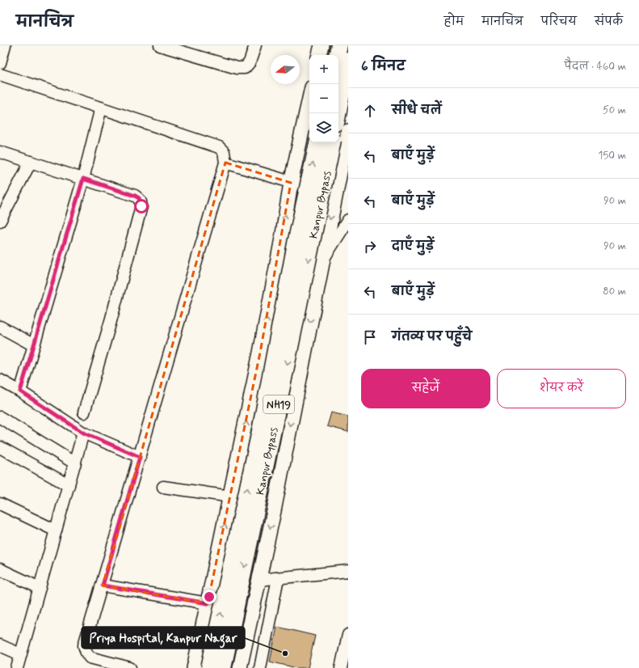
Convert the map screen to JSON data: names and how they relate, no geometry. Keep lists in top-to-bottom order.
{
  "streets": {
    "highway": ["Kanpur Bypass", "NH19"]
  },
  "places": ["Priya Hospital, Kanpur Nagar"],
  "north": "left",
  "page": {
    "header": "मानचित्र",
    "nav": [
      "होम",
      "मानचित्र",
      "परिचय",
      "संपर्क"
    ],
    "heading": ["6 मिनट", "पैदल · 460 m"],
    "map_buttons": ["+", "−"],
    "list": [
      ["सीधे चलें", "50 m"],
      ["बाएँ मुड़ें", "150 m"],
      ["बाएँ मुड़ें", "90 m"],
      ["दाएँ मुड़ें", "90 m"],
      ["बाएँ मुड़ें", "80 m"],
      "गंतव्य पर पहुँचे"
    ],
    "buttons": ["सहेजें", "शेयर करें"]
  }
}
